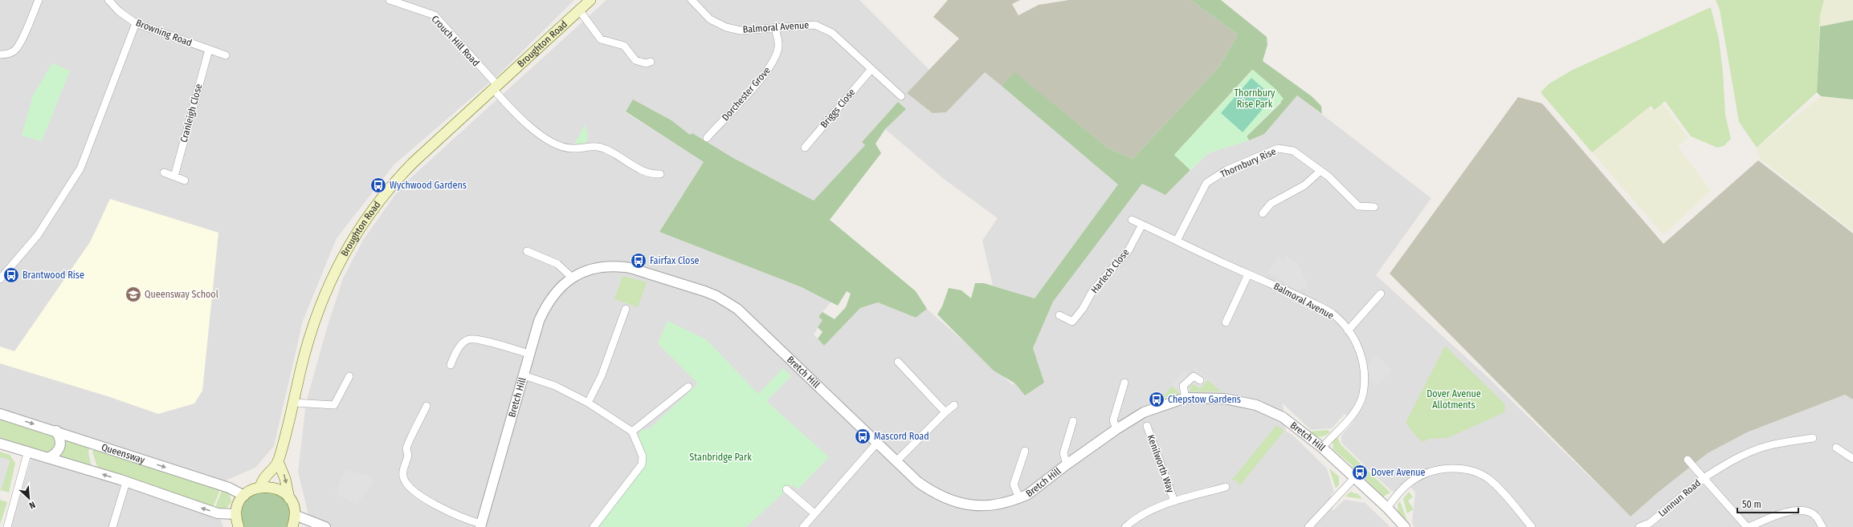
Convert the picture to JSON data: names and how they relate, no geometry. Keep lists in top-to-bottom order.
{
  "streets": {
    "main road": ["Broughton Road"],
    "street": [
      "Balmoral Avenue",
      "Browning Road",
      "Crouch Hill Road",
      "Dorchester Grove",
      "Briggs Close",
      "Cranleigh Close",
      "Thornbury Rise",
      "Harlech Close",
      "Bretch Hill",
      "Queensway",
      "Kenilworth Way",
      "Lunnun Road"
    ]
  },
  "crossings": [
    ["Balmoral Avenue", "Dorchester Grove"],
    ["Balmoral Avenue", "Briggs Close"],
    ["Balmoral Avenue", "Thornbury Rise"],
    ["Balmoral Avenue", "Harlech Close"],
    ["Balmoral Avenue", "Bretch Hill"],
    ["Browning Road", "Cranleigh Close"],
    ["Crouch Hill Road", "Broughton Road"]
  ],
  "parks": ["Thornbury Rise Park", "Dover Avenue Allotments", "Stanbridge Park"],
  "places": {
    "bus stop": [
      "Wychwood Gardens",
      "Fairfax Close",
      "Brantwood Rise",
      "Chepstow Gardens",
      "Mascord Road",
      "Dover Avenue"
    ],
    "school or university": ["Queensway School"]
  },
  "scale_bar": "50 m",
  "north": "bottom right"
}
